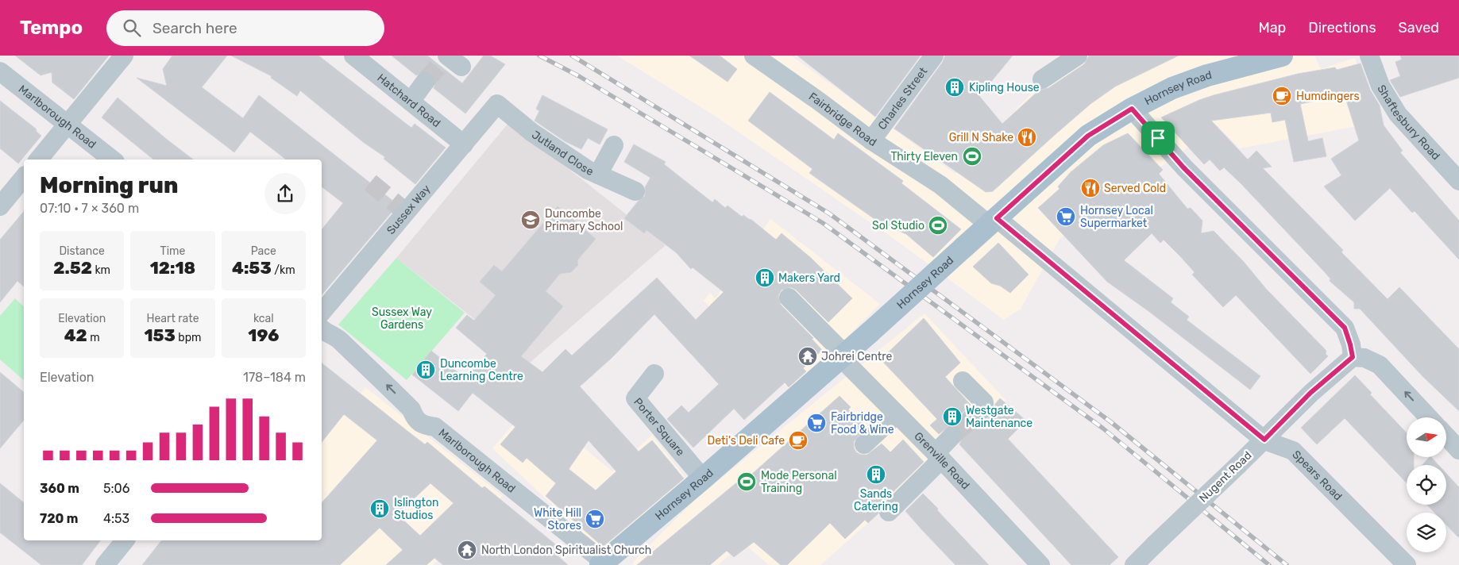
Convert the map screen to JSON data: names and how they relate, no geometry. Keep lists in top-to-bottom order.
{
  "streets": {
    "main road": ["Hornsey Road"],
    "street": [
      "Charles Street",
      "Hatchard Road",
      "Marlborough Road",
      "Fairbridge Road",
      "Shaftesbury Road",
      "Jutland Close",
      "Sussex Way",
      "Porter Square",
      "Grenville Road",
      "Spears Road",
      "Nugent Road"
    ]
  },
  "crossings": [
    ["Hornsey Road", "Marlborough Road"],
    ["Hornsey Road", "Fairbridge Road"],
    ["Hornsey Road", "Porter Square"],
    ["Hornsey Road", "Grenville Road"],
    ["Hornsey Road", "Spears Road"],
    ["Charles Street", "Fairbridge Road"],
    ["Hatchard Road", "Sussex Way"],
    ["Fairbridge Road", "Spears Road"],
    ["Jutland Close", "Sussex Way"],
    ["Spears Road", "Nugent Road"]
  ],
  "one_way": ["Marlborough Road"],
  "parks": ["Sussex Way Gardens"],
  "places": {
    "building": [
      "Kipling House",
      "Makers Yard",
      "Duncombe Learning Centre",
      "Westgate Maintenance",
      "Sands Catering",
      "Islington Studios"
    ],
    "cafe": ["Humdingers", "Deti's Deli Cafe"],
    "restaurant": ["Grill N Shake", "Served Cold"],
    "sports": ["Thirty Eleven", "Sol Studio", "Mode Personal Training"],
    "supermarket": ["Hornsey Local Supermarket", "Fairbridge Food & Wine", "White Hill Stores"],
    "school or university": ["Duncombe Primary School"],
    "temple": ["Johrei Centre", "North London Spiritualist Church"]
  },
  "north": "right",
  "page": {
    "header": "Tempo",
    "search": "Search here",
    "nav": ["Map", "Directions", "Saved"],
    "heading": ["Morning run", "07:10 · 7 × 360 m"],
    "stats": [
      ["Distance", "2.52 km"],
      ["Time", "12:18"],
      ["Pace", "4:53 /km"],
      ["Elevation", "42 m"],
      ["Heart rate", "153 bpm"],
      ["kcal", "196"]
    ],
    "chart": ["Elevation", "178–184 m"],
    "list": [
      {
        "name": "360 m",
        "note": "5:06"
      },
      {
        "name": "720 m",
        "note": "4:53"
      }
    ]
  }
}
